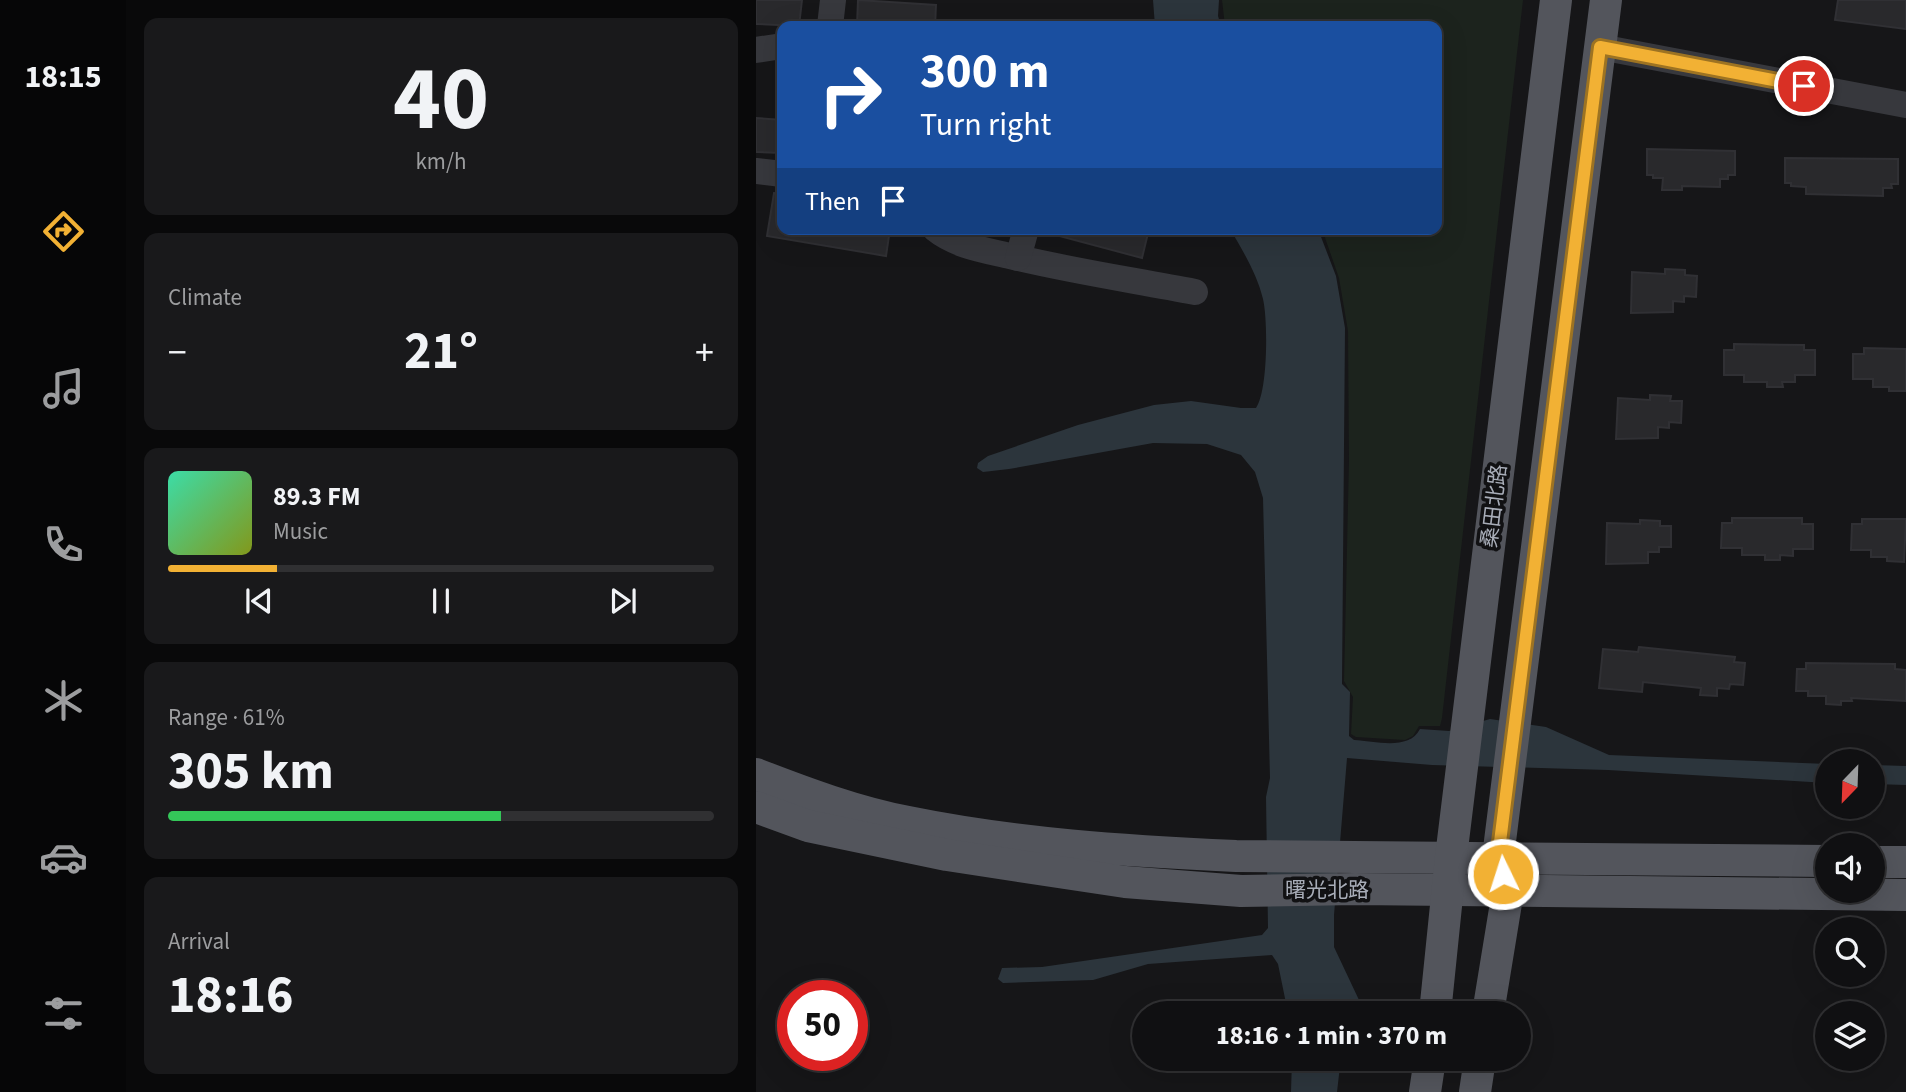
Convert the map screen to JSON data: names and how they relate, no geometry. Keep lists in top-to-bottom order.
{
  "streets": {
    "main road": ["桑田北路", "曙光北路"]
  },
  "crossings": [
    ["桑田北路", "曙光北路"]
  ],
  "north": "bottom left",
  "page": {
    "tabs": "18:15",
    "tile": [
      ["40", "km/h"],
      "Climate",
      ["Range · 61%", "305 km"],
      ["Arrival", "18:16"]
    ],
    "turn": ["300 m", "Turn right"],
    "then": "Then",
    "heat": ["−", "21°", "+"],
    "song": ["89.3 FM", "Music"],
    "limit": "50",
    "trip": "18:16 · 1 min · 370 m"
  }
}
